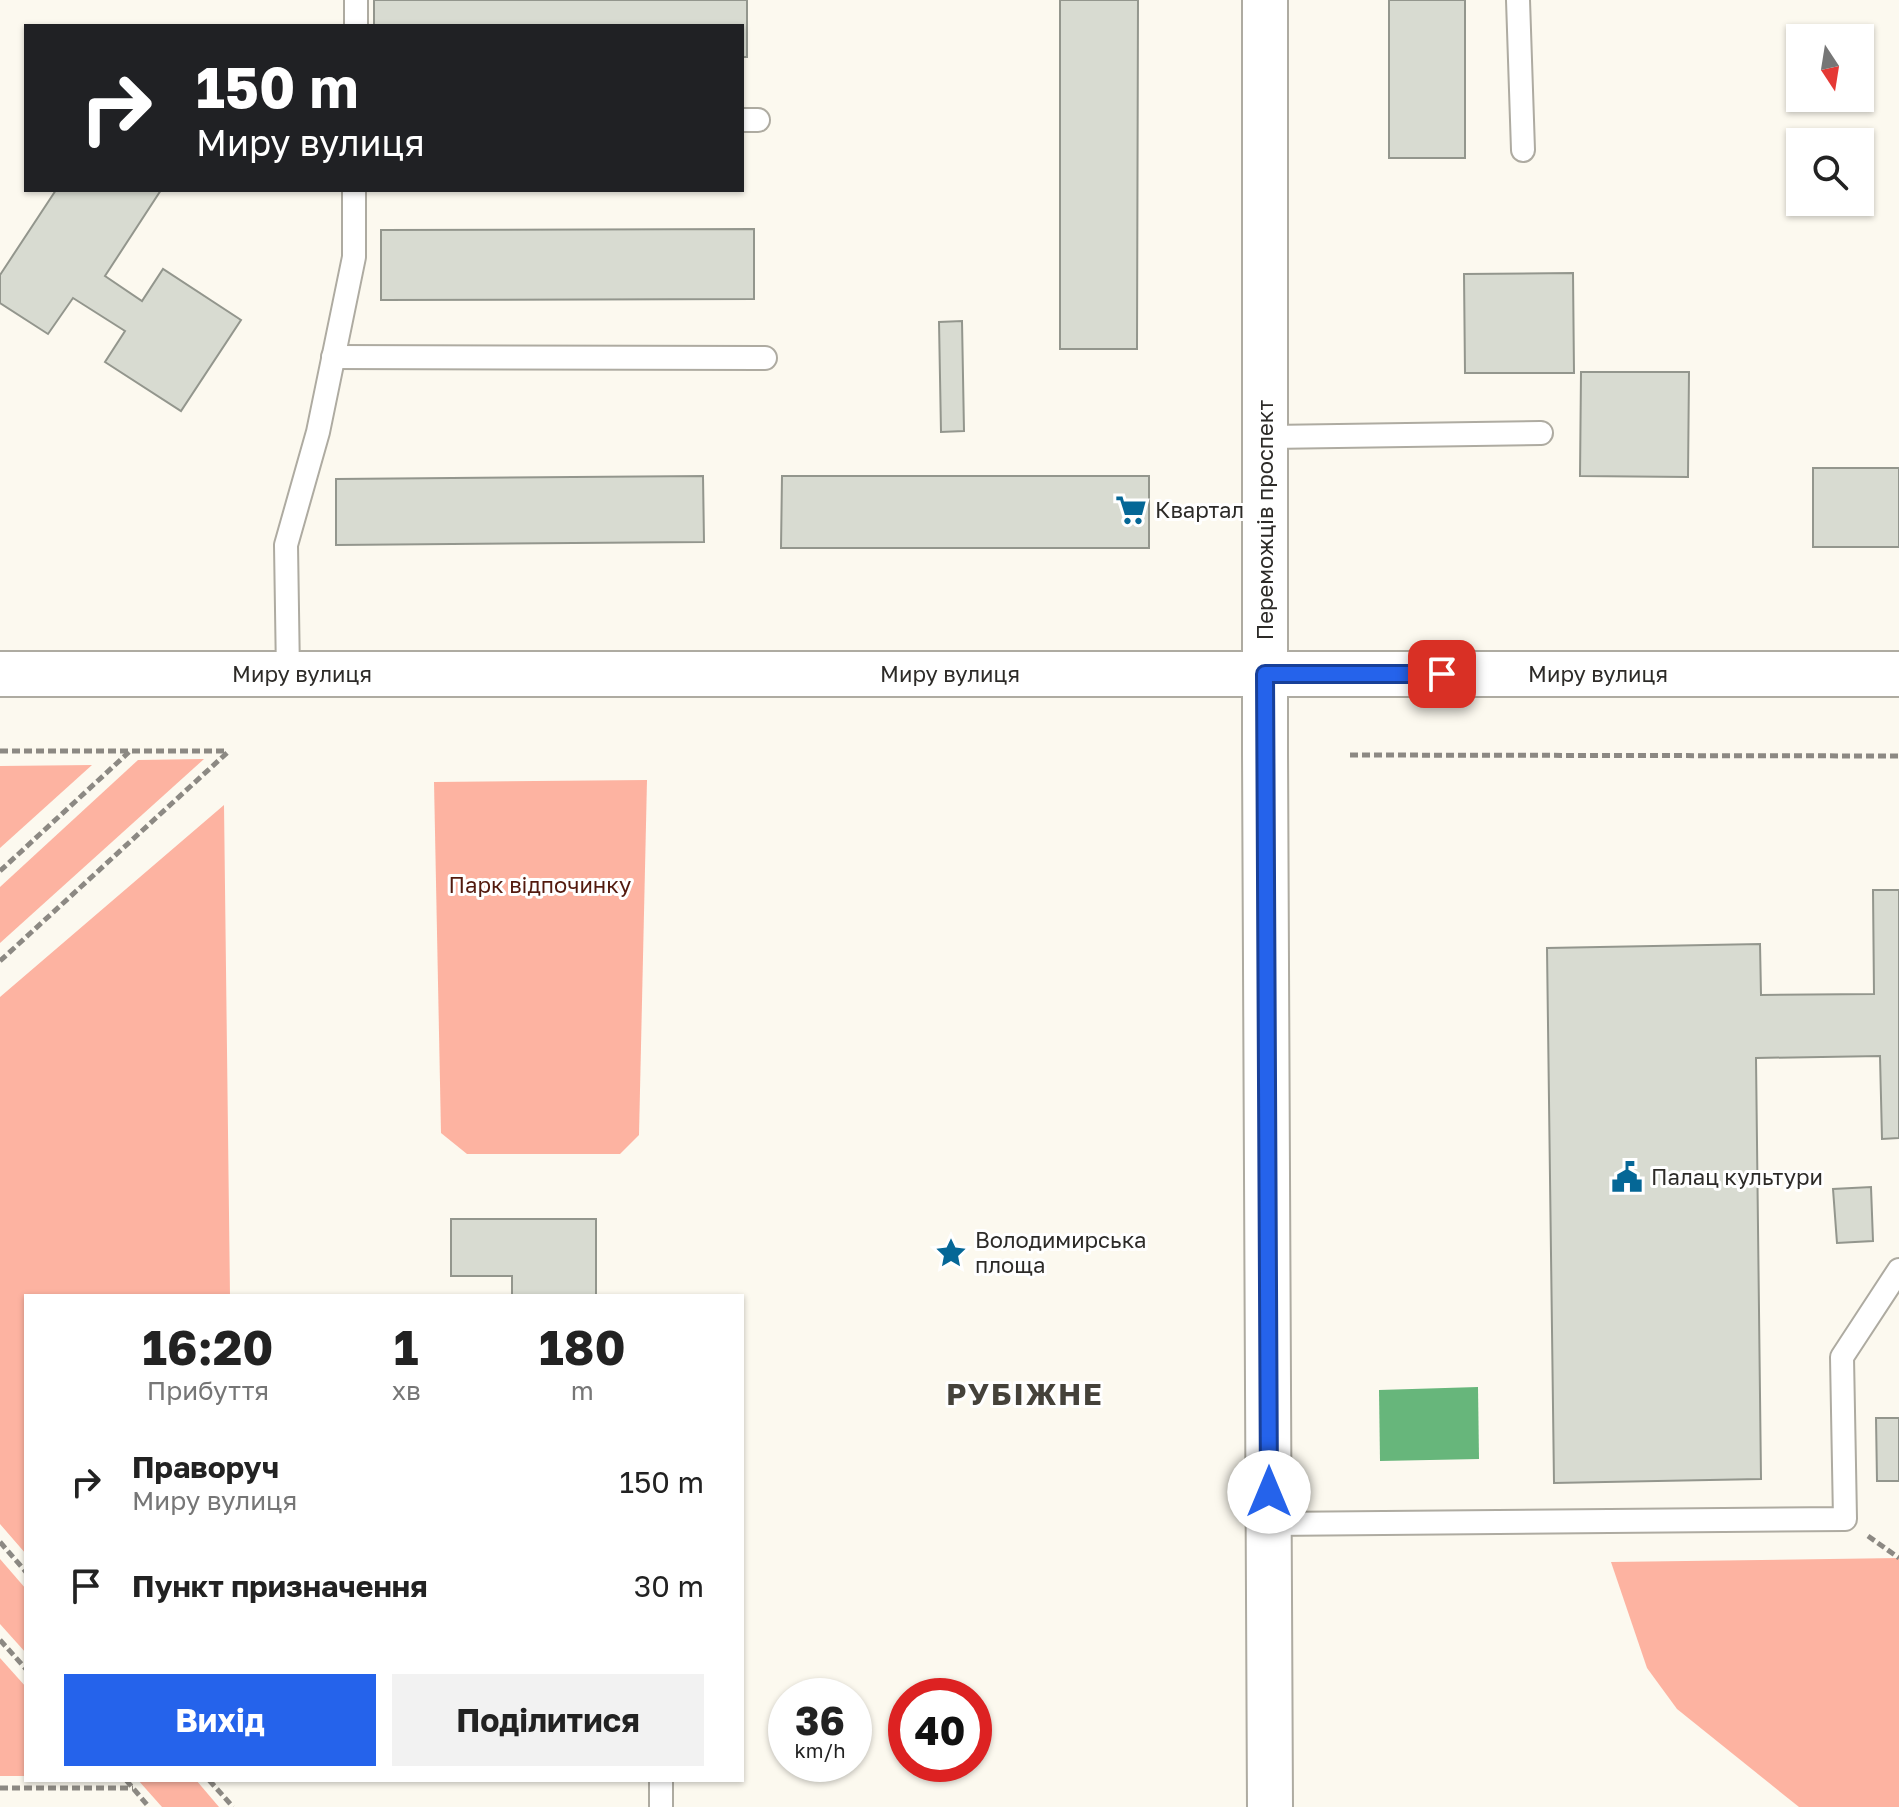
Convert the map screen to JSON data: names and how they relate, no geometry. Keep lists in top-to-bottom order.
{
  "streets": {
    "street": ["Переможців проспект", "Миру вулиця"]
  },
  "crossings": [
    ["Переможців проспект", "Миру вулиця"]
  ],
  "districts": ["РУБІЖНЕ"],
  "parks": ["Парк відпочинку"],
  "places": {
    "supermarket": ["Квартал"],
    "public building": ["Палац культури"],
    "place": ["Володимирська площа"]
  },
  "north": "bottom",
  "page": {
    "turn": ["150 m", "Миру вулиця"],
    "eta": [
      "16:20",
      "Прибуття",
      "1",
      "хв",
      "180",
      "m"
    ],
    "list": [
      {
        "name": "Праворуч",
        "note": "Миру вулиця",
        "value": "150 m"
      },
      {
        "name": "Пункт призначення",
        "value": "30 m"
      }
    ],
    "buttons": ["Вихід", "Поділитися"],
    "speed": "36 km/h",
    "limit": "40"
  }
}
